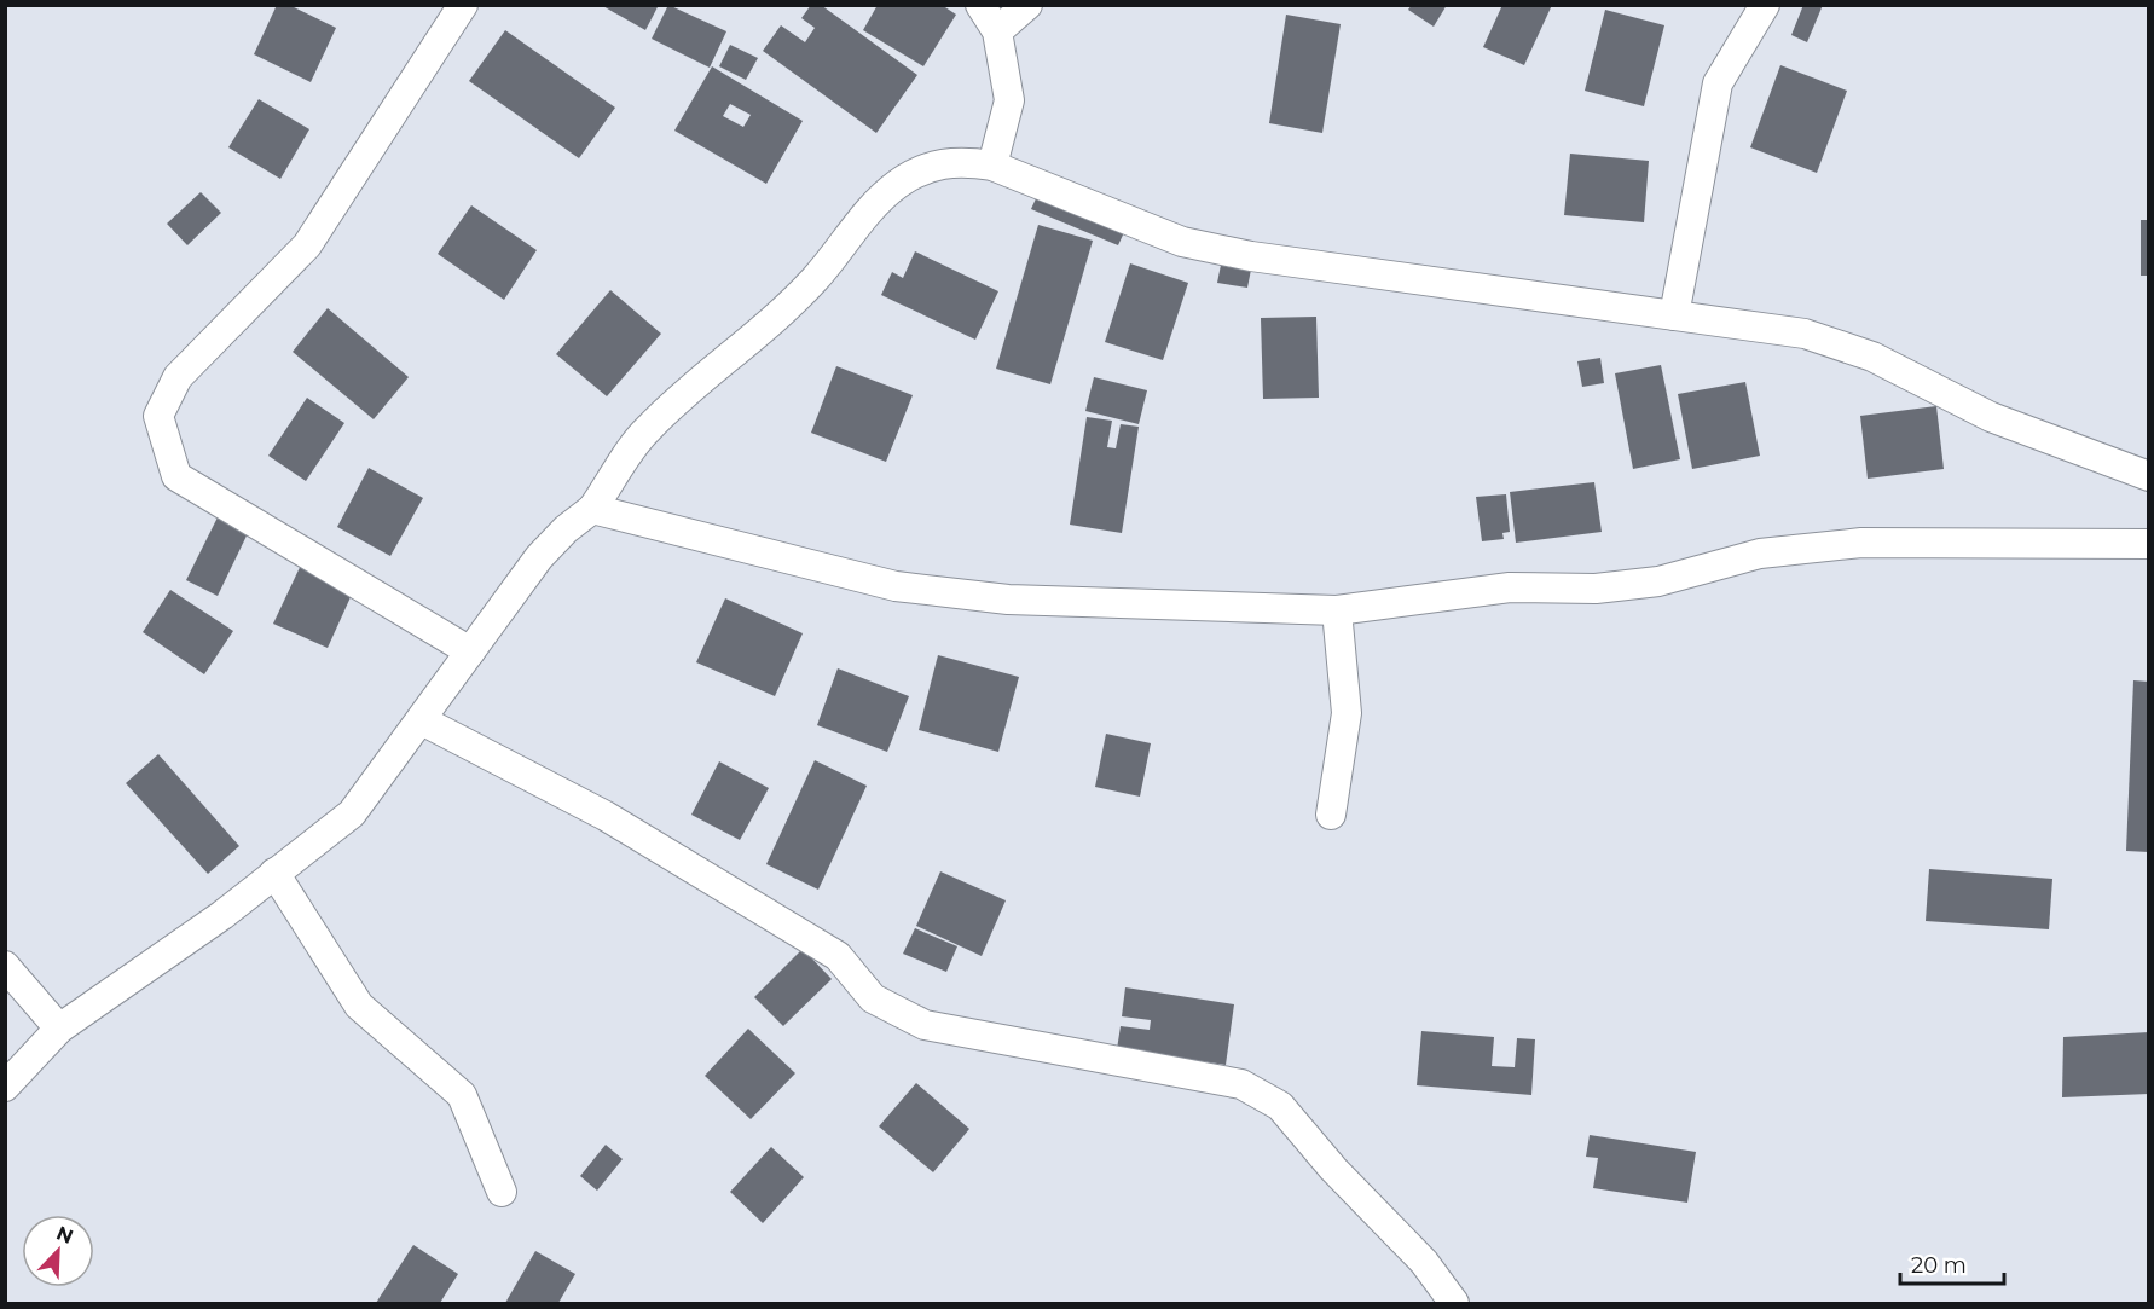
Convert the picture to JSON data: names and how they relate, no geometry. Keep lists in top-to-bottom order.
{
  "scale_bar": "20 m",
  "north": "top right"
}
